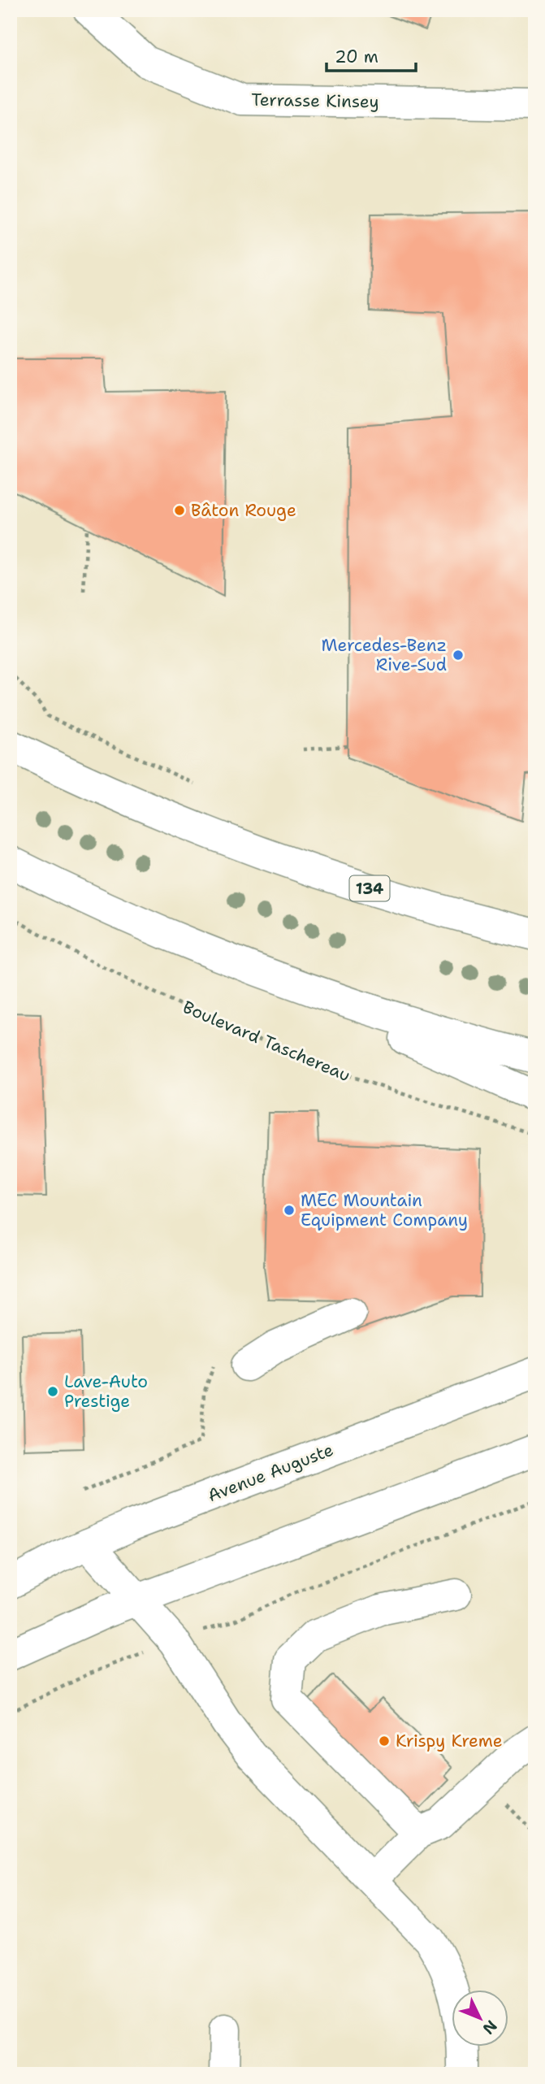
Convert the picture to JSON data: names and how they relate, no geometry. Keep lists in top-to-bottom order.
{
  "streets": {
    "main road": ["Terrasse Kinsey", "134", "Avenue Auguste"],
    "path": ["Boulevard Taschereau"]
  },
  "places": [
    "Bâton Rouge",
    "Mercedes-Benz Rive-Sud",
    "MEC Mountain Equipment Company",
    "Lave-Auto Prestige",
    "Krispy Kreme"
  ],
  "scale_bar": "20 m",
  "north": "bottom right"
}
